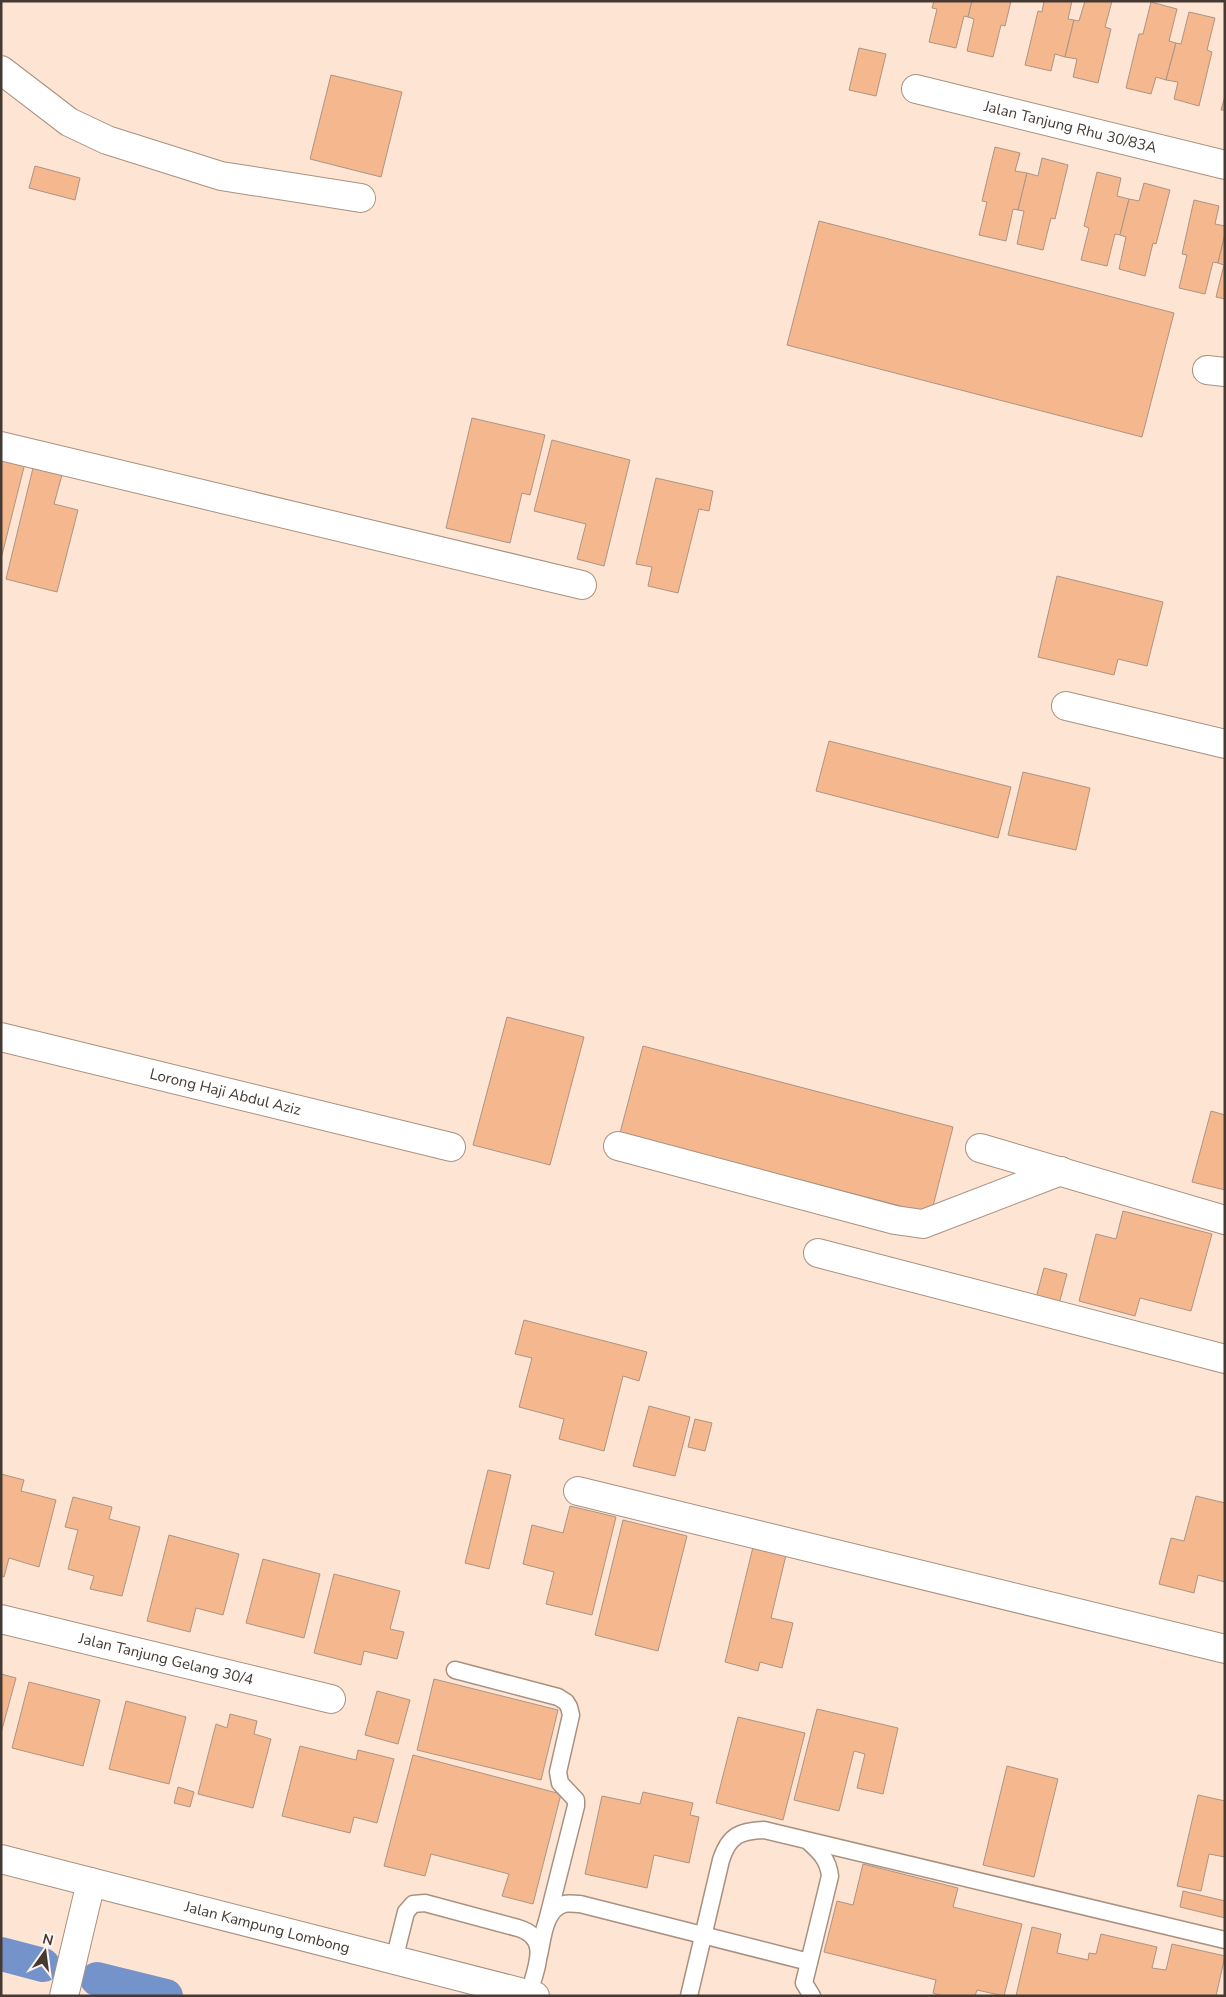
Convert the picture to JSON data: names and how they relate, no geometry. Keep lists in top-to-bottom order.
{
  "streets": {
    "street": [
      "Jalan Tanjung Rhu 30/83A",
      "Lorong Haji Abdul Aziz",
      "Jalan Tanjung Gelang 30/4",
      "Jalan Kampung Lombong"
    ]
  },
  "north": "top"
}
